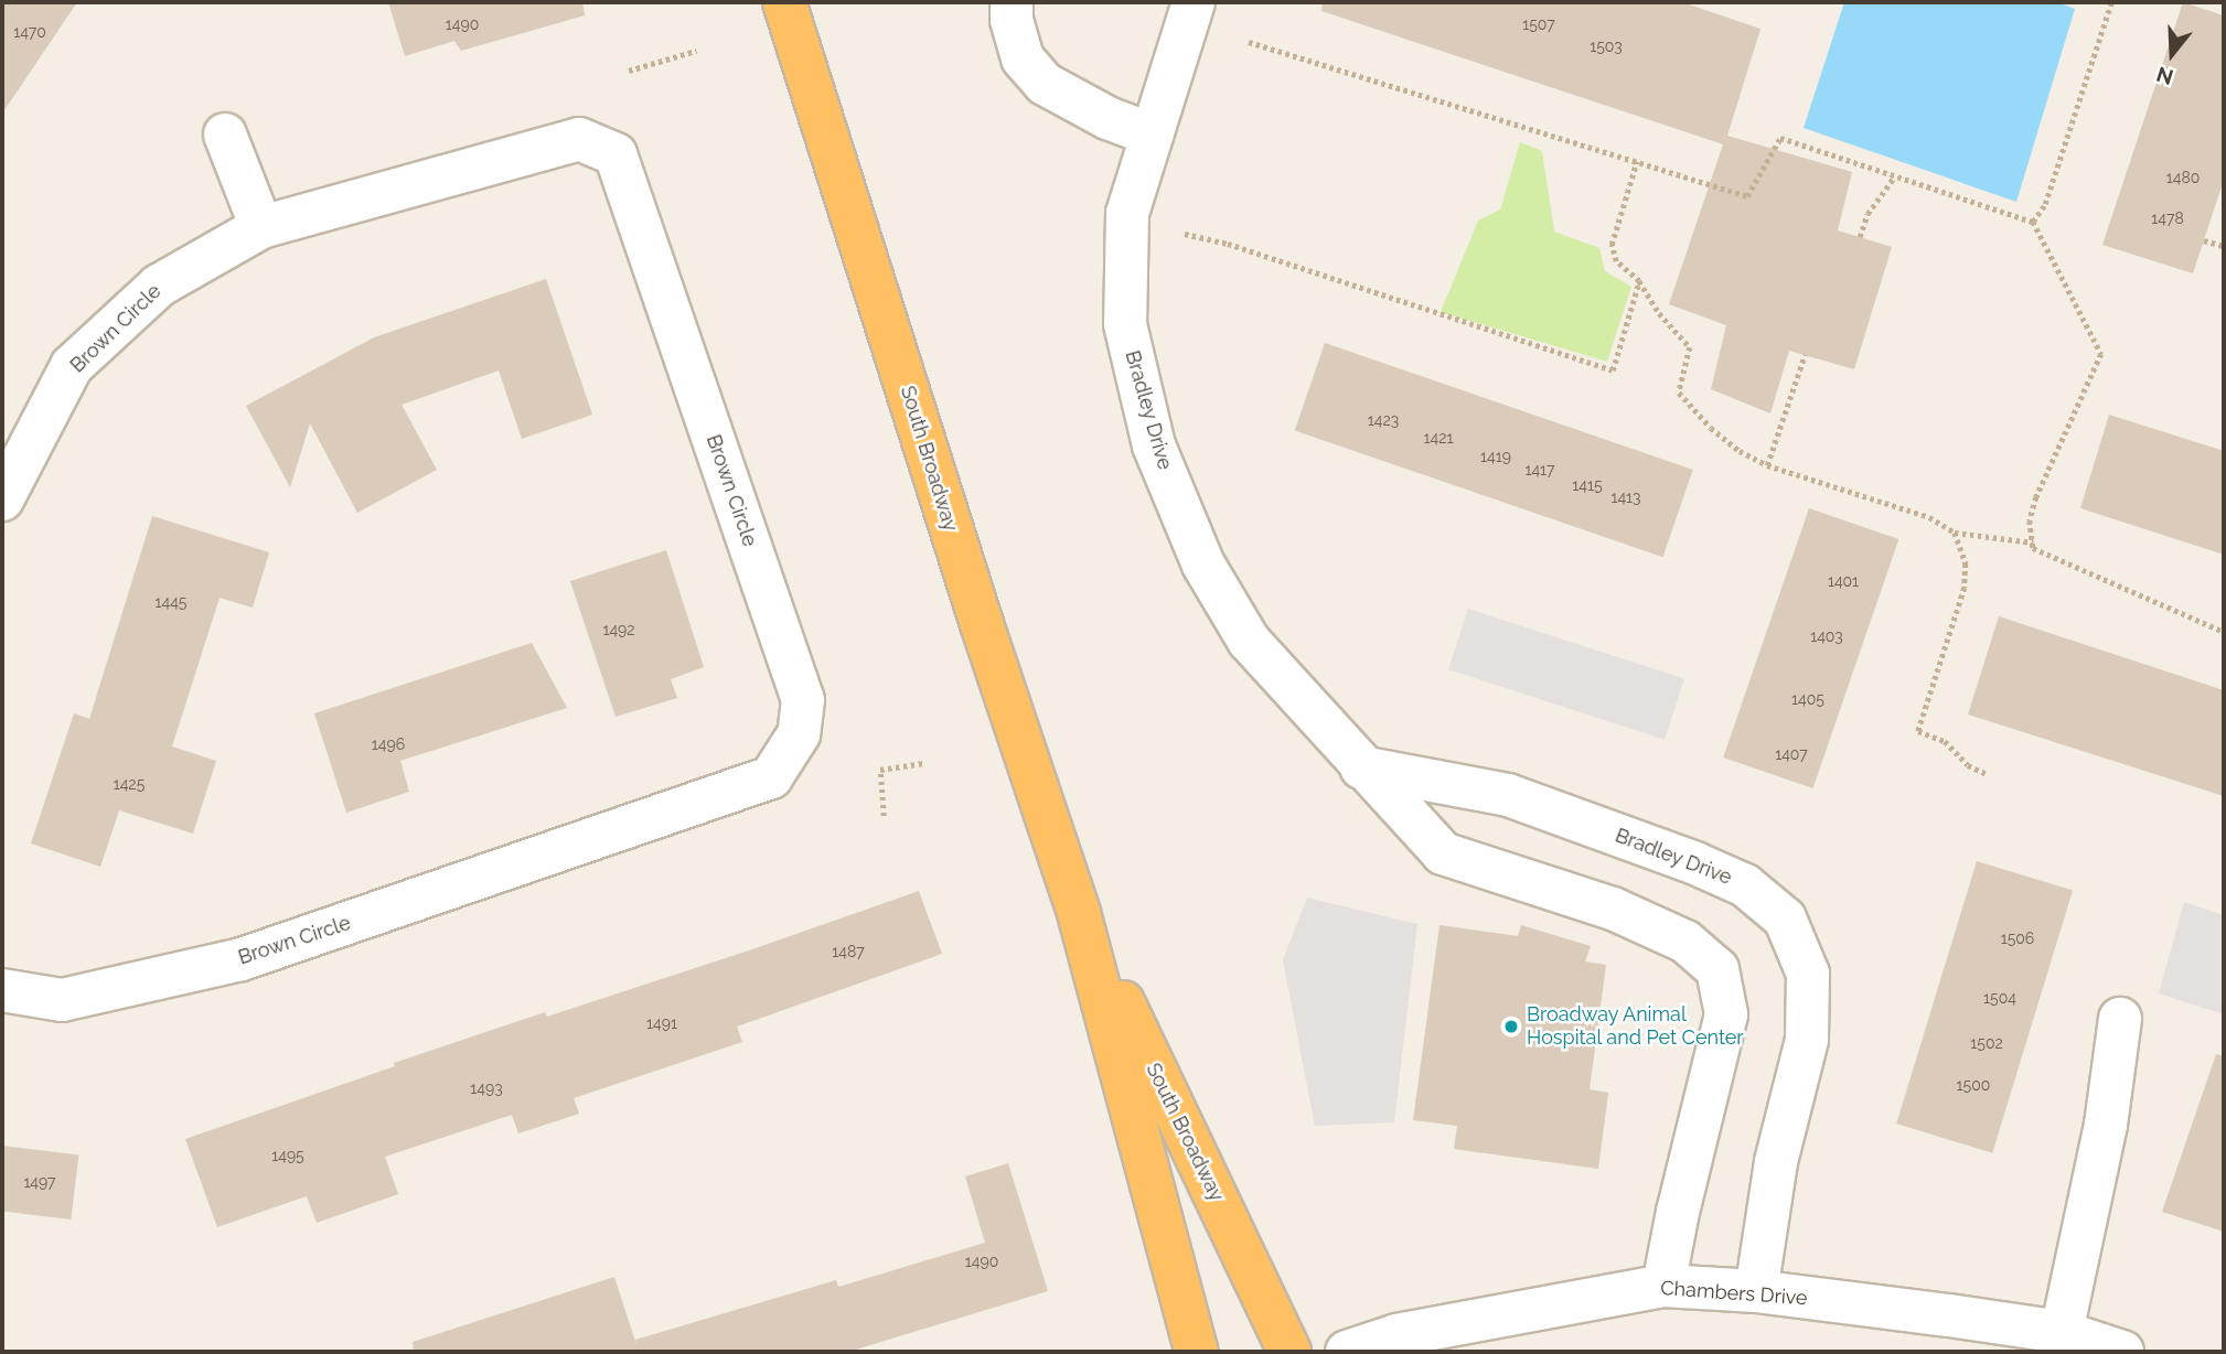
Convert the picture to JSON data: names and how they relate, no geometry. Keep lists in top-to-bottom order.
{
  "streets": {
    "highway": ["South Broadway"],
    "street": ["Brown Circle", "Bradley Drive", "Chambers Drive"]
  },
  "crossings": [
    ["Bradley Drive", "Chambers Drive"]
  ],
  "places": ["Broadway Animal Hospital and Pet Center"],
  "house_numbers": [
    "1490",
    "1507",
    "1470",
    "1503",
    "1480",
    "1478",
    "1423",
    "1421",
    "1419",
    "1417",
    "1415",
    "1413",
    "1401",
    "1445",
    "1492",
    "1403",
    "1405",
    "1496",
    "1407",
    "1425",
    "1506",
    "1487",
    "1504",
    "1491",
    "1502",
    "1500",
    "1493",
    "1495",
    "1497",
    "1490"
  ],
  "north": "bottom"
}
